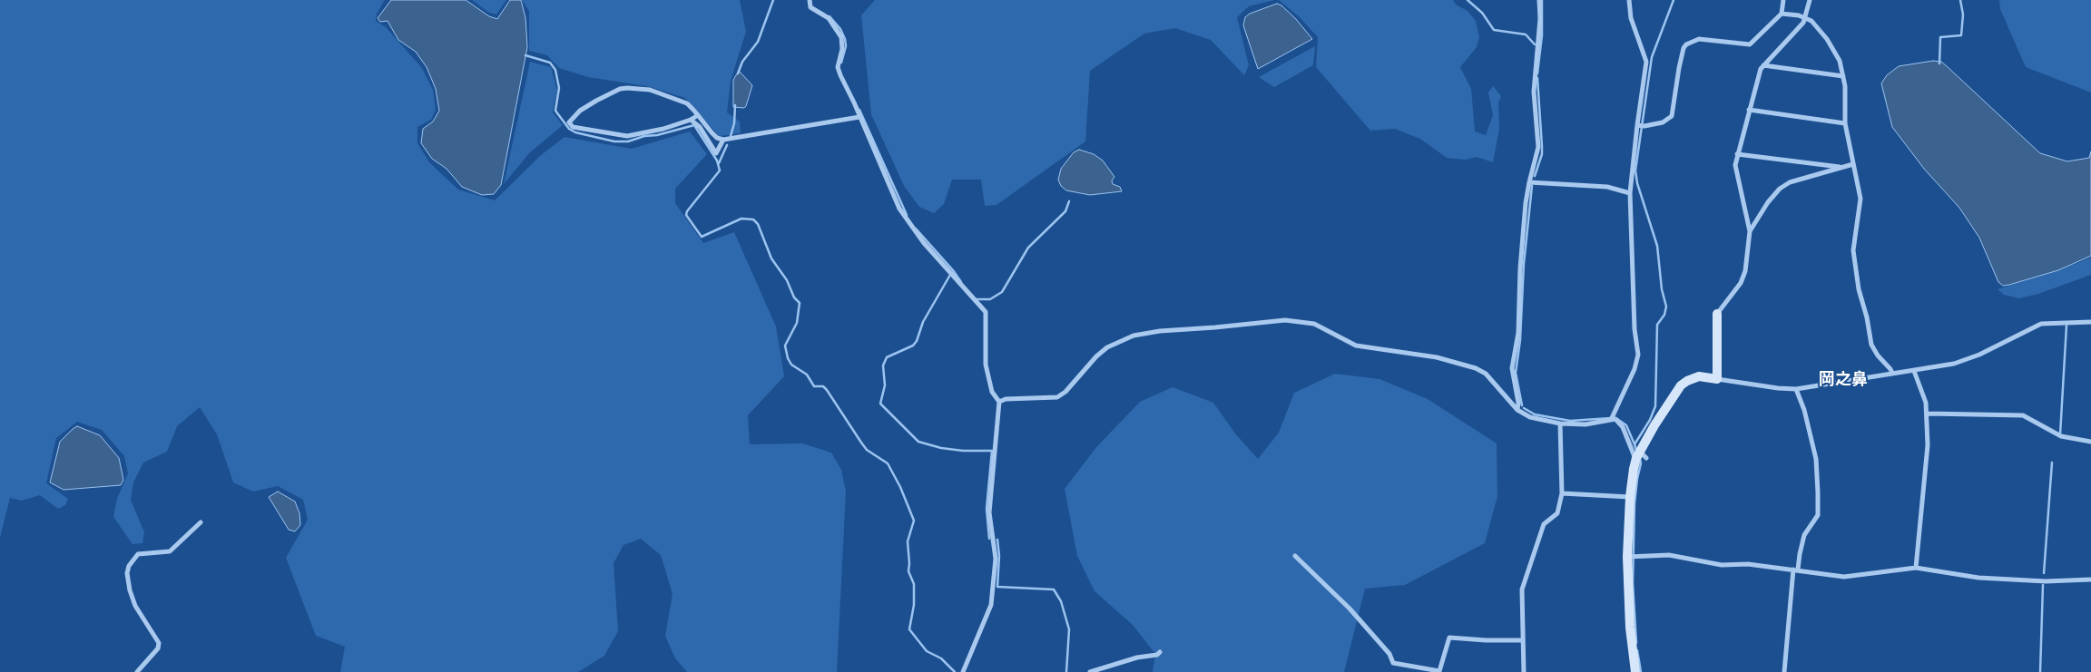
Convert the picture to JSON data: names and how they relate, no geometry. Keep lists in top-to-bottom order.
{
  "districts": ["岡之鼻"]
}
